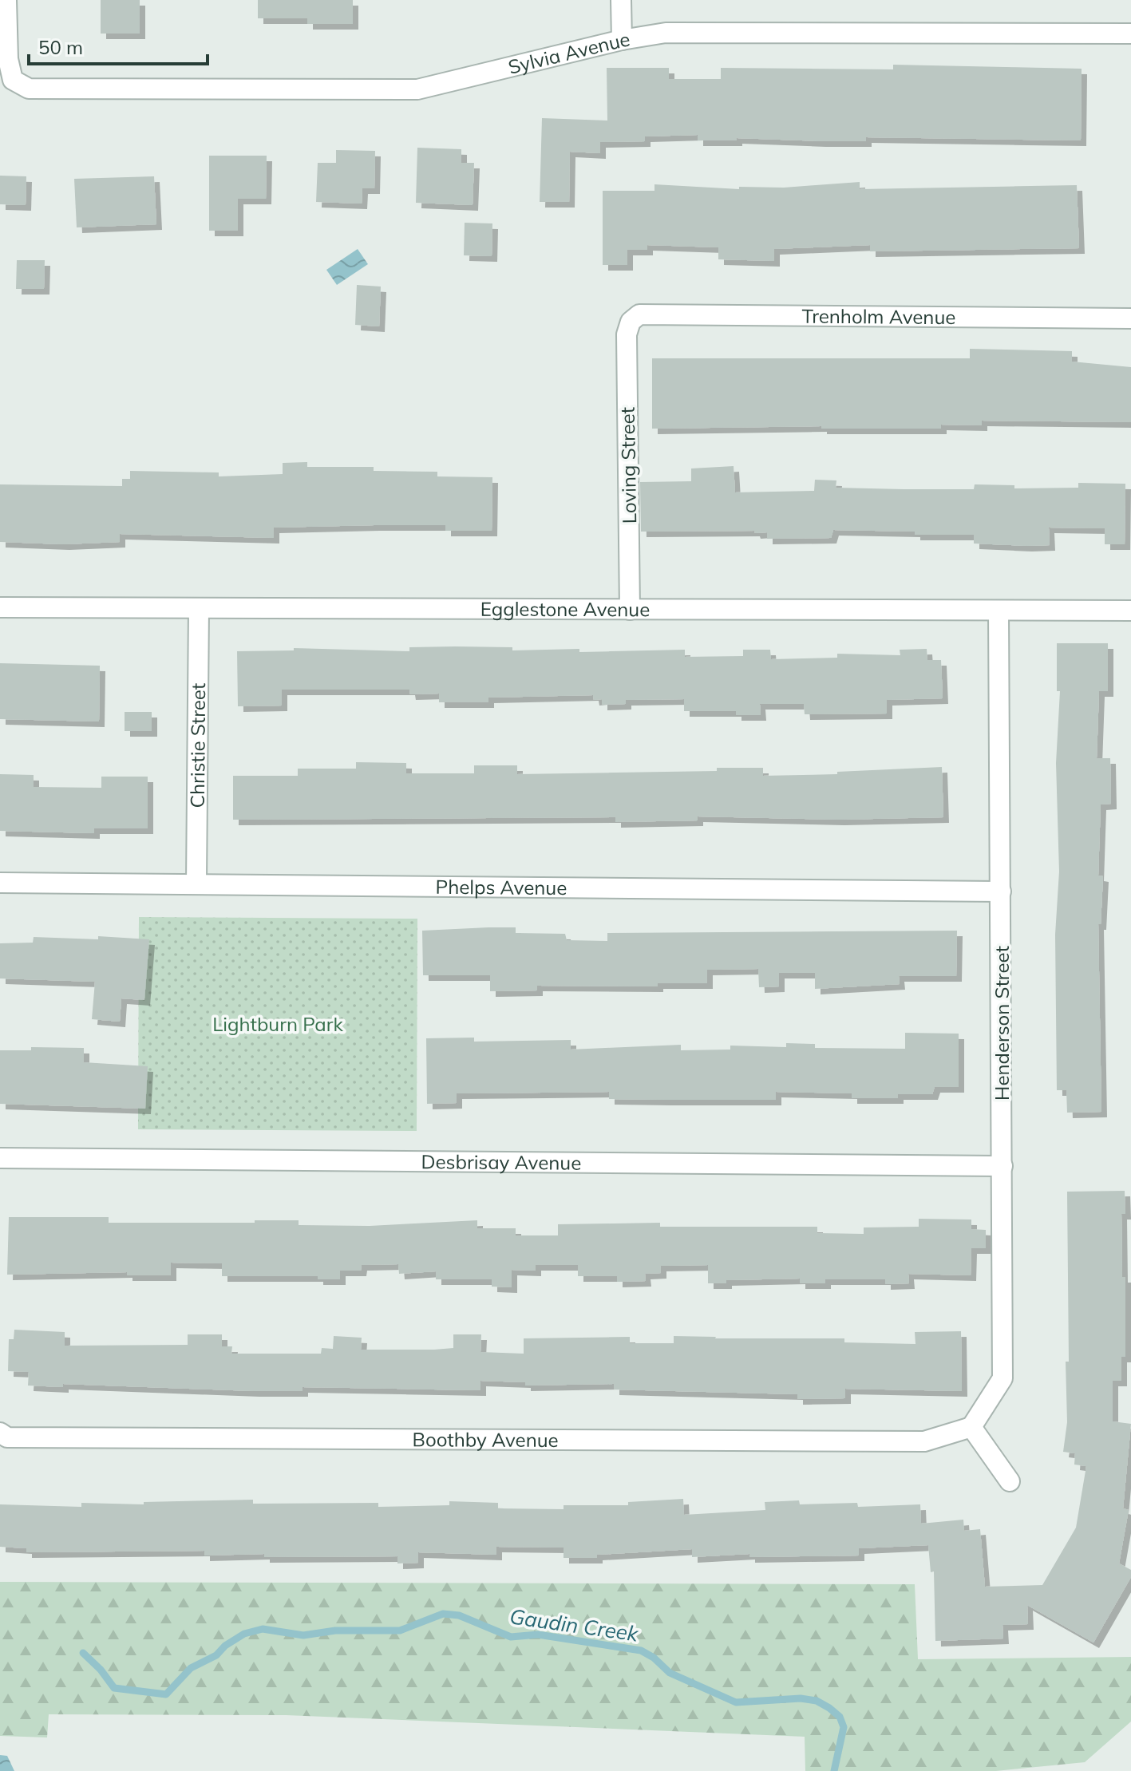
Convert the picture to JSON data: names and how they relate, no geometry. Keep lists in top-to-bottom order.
{
  "streets": {
    "street": [
      "Sylvia Avenue",
      "Trenholm Avenue",
      "Loving Street",
      "Egglestone Avenue",
      "Christie Street",
      "Phelps Avenue",
      "Henderson Street",
      "Desbrisay Avenue",
      "Boothby Avenue"
    ]
  },
  "crossings": [
    ["Trenholm Avenue", "Loving Street"],
    ["Loving Street", "Egglestone Avenue"],
    ["Egglestone Avenue", "Christie Street"],
    ["Egglestone Avenue", "Henderson Street"],
    ["Christie Street", "Phelps Avenue"],
    ["Phelps Avenue", "Henderson Street"],
    ["Henderson Street", "Desbrisay Avenue"],
    ["Henderson Street", "Boothby Avenue"]
  ],
  "water": ["Gaudin Creek"],
  "parks": ["Lightburn Park"],
  "scale_bar": "50 m"
}
